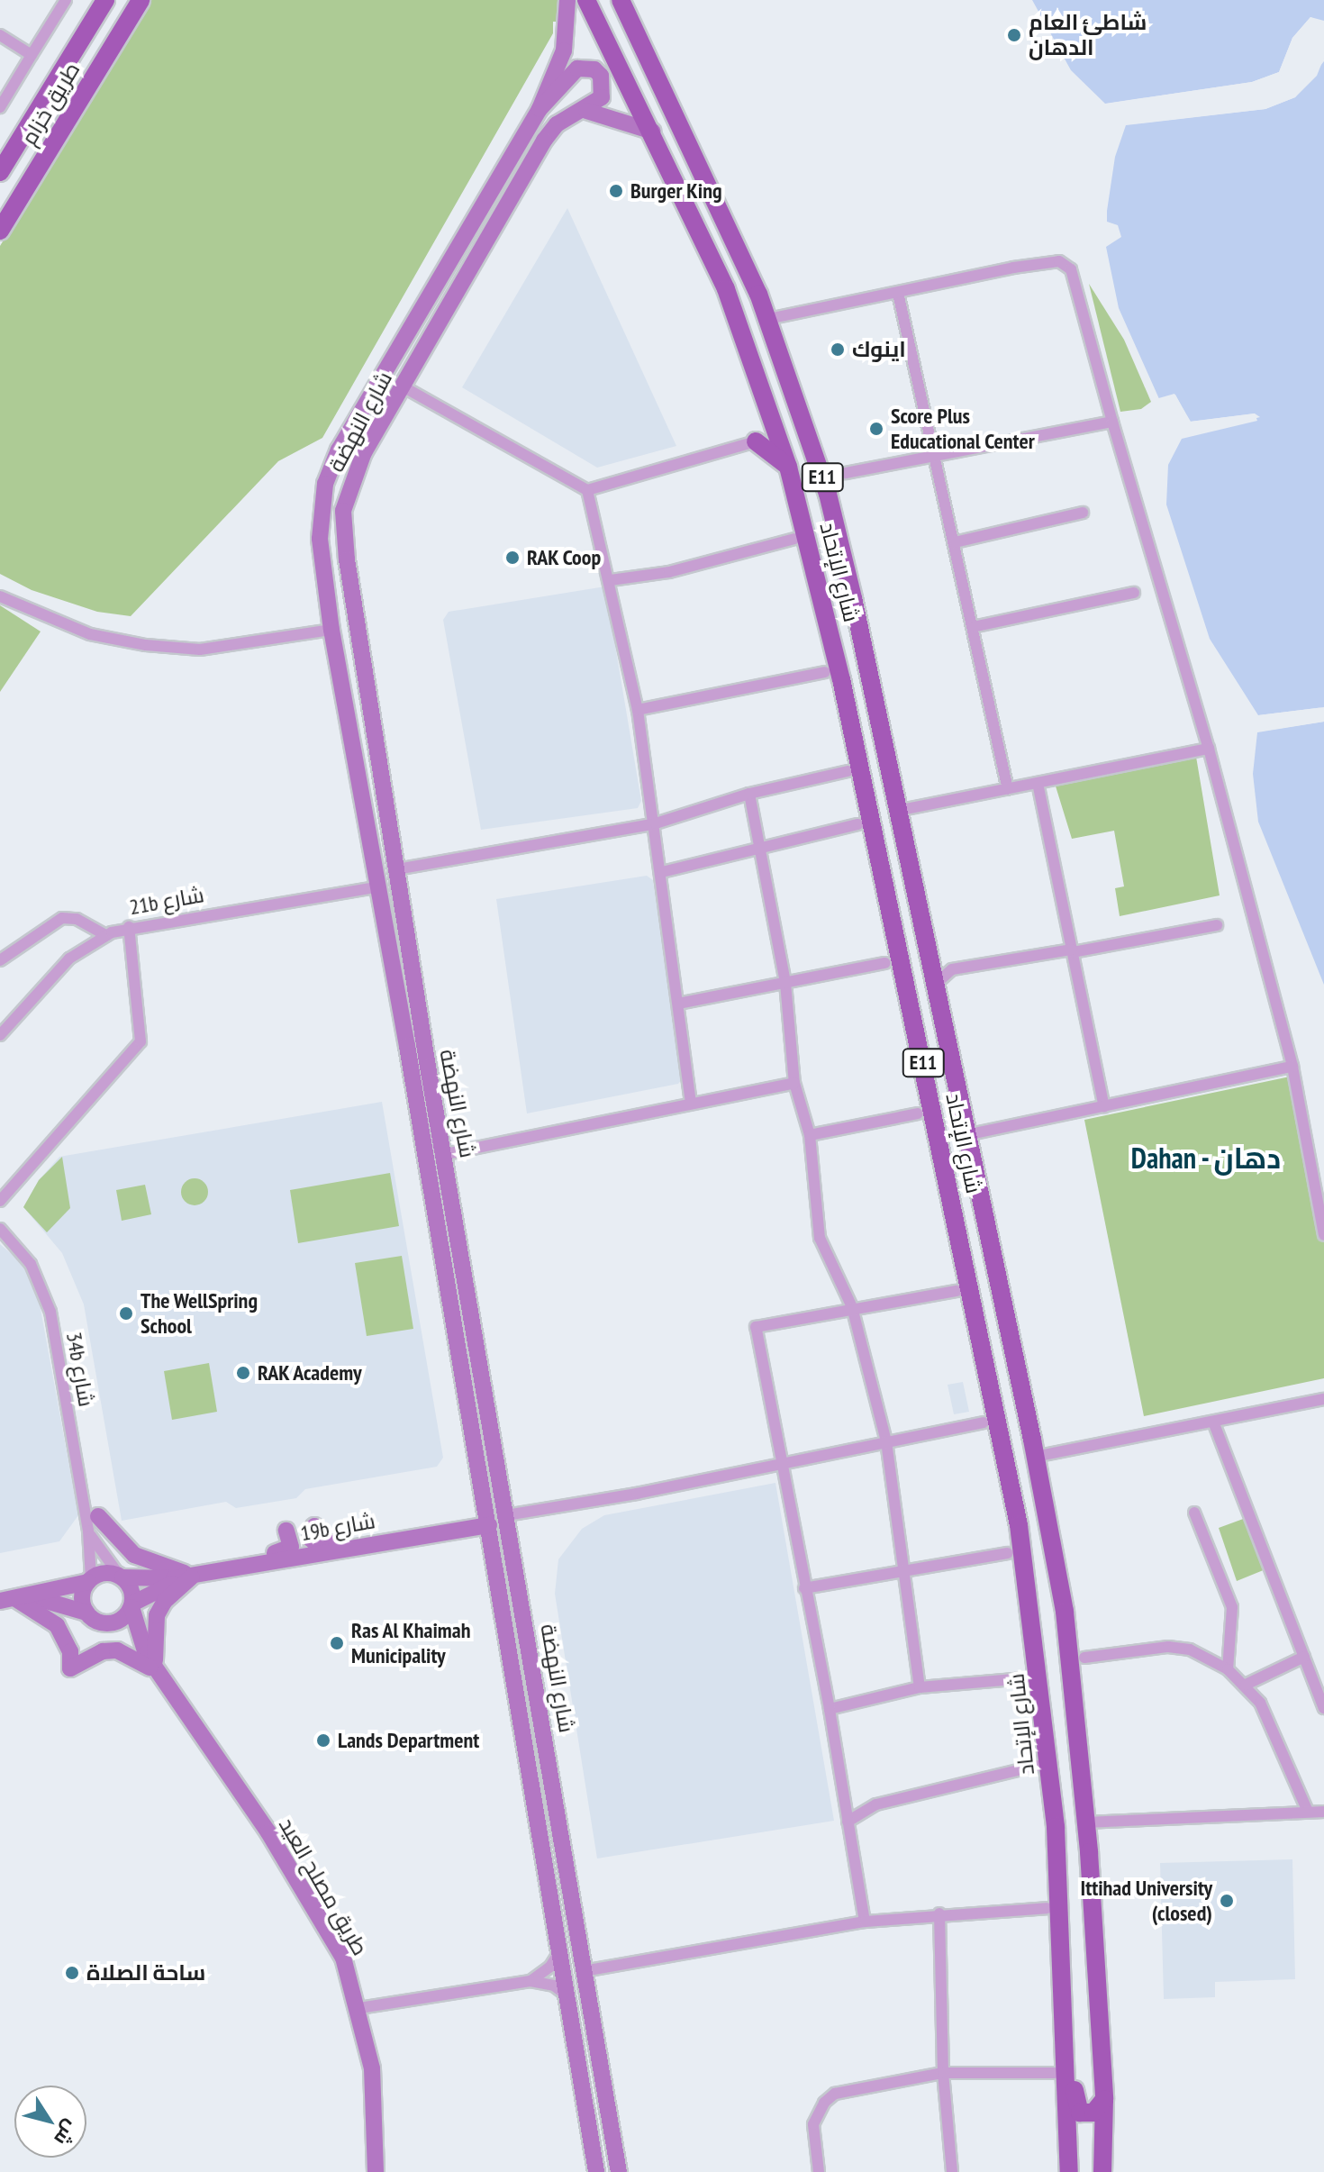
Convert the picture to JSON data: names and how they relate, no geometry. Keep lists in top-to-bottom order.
{
  "streets": {
    "main road": [
      "طريق خزام",
      "شارع النهضة",
      "E11",
      "شارع الإتحاد",
      "19b شارع",
      "طريق مصلح العيد"
    ],
    "street": ["21b شارع", "34b شارع"]
  },
  "crossings": [
    ["شارع النهضة", "21b شارع"],
    ["شارع النهضة", "19b شارع"],
    ["34b شارع", "19b شارع"],
    ["34b شارع", "طريق مصلح العيد"],
    ["19b شارع", "طريق مصلح العيد"]
  ],
  "districts": ["Dahan - دهان"],
  "places": [
    "شاطئ العام الدهان",
    "Burger King",
    "اينوك",
    "Score Plus Educational Center",
    "RAK Coop",
    "The WellSpring School",
    "RAK Academy",
    "Ras Al Khaimah Municipality",
    "Lands Department",
    "Ittihad University (closed)",
    "ساحة الصلاة"
  ],
  "north": "bottom right"
}
